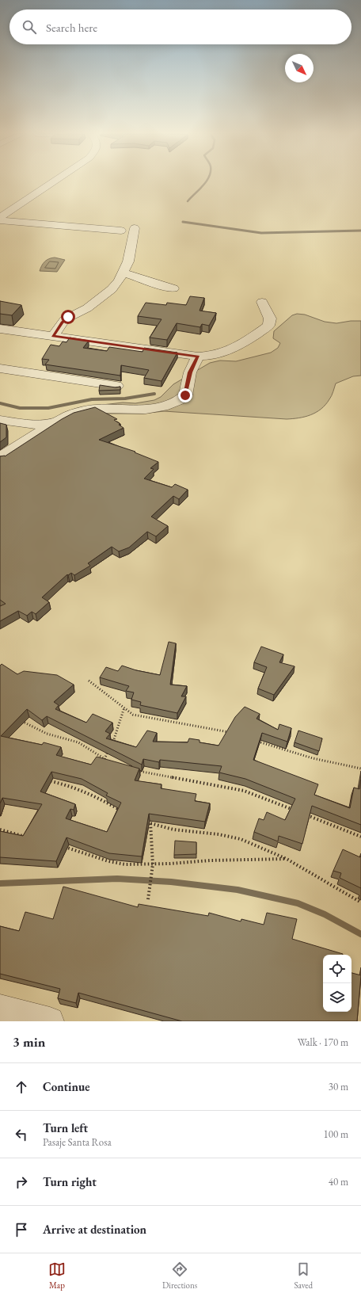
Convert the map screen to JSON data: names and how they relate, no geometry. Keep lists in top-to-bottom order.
{
  "north": "bottom right",
  "page": {
    "search": "Search here",
    "heading": ["3 min", "Walk · 170 m"],
    "list": [
      ["Continue", "30 m"],
      ["Turn left", "Pasaje Santa Rosa", "100 m"],
      ["Turn right", "40 m"],
      "Arrive at destination"
    ],
    "nav": ["Map", "Directions", "Saved"]
  }
}
